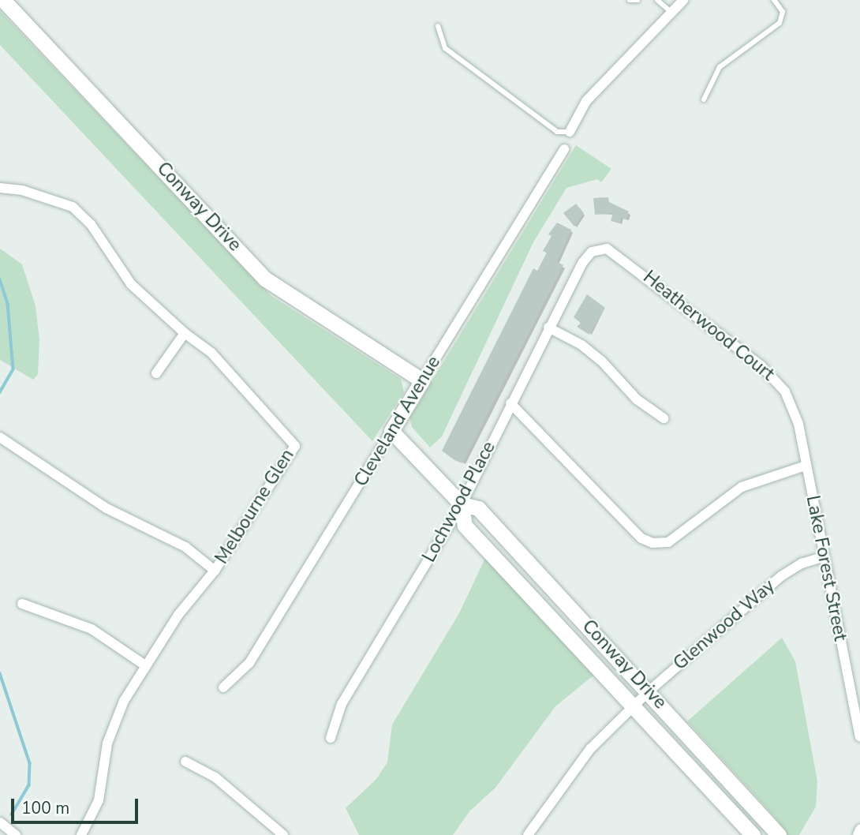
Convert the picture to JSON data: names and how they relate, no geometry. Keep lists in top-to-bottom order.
{
  "streets": {
    "street": [
      "Conway Drive",
      "Heatherwood Court",
      "Cleveland Avenue",
      "Lochwood Place",
      "Melbourne Glen",
      "Lake Forest Street",
      "Glenwood Way"
    ]
  },
  "crossings": [
    ["Conway Drive", "Cleveland Avenue"],
    ["Conway Drive", "Lochwood Place"],
    ["Conway Drive", "Glenwood Way"],
    ["Heatherwood Court", "Lochwood Place"],
    ["Heatherwood Court", "Lake Forest Street"],
    ["Lake Forest Street", "Glenwood Way"]
  ],
  "scale_bar": "100 m"
}
